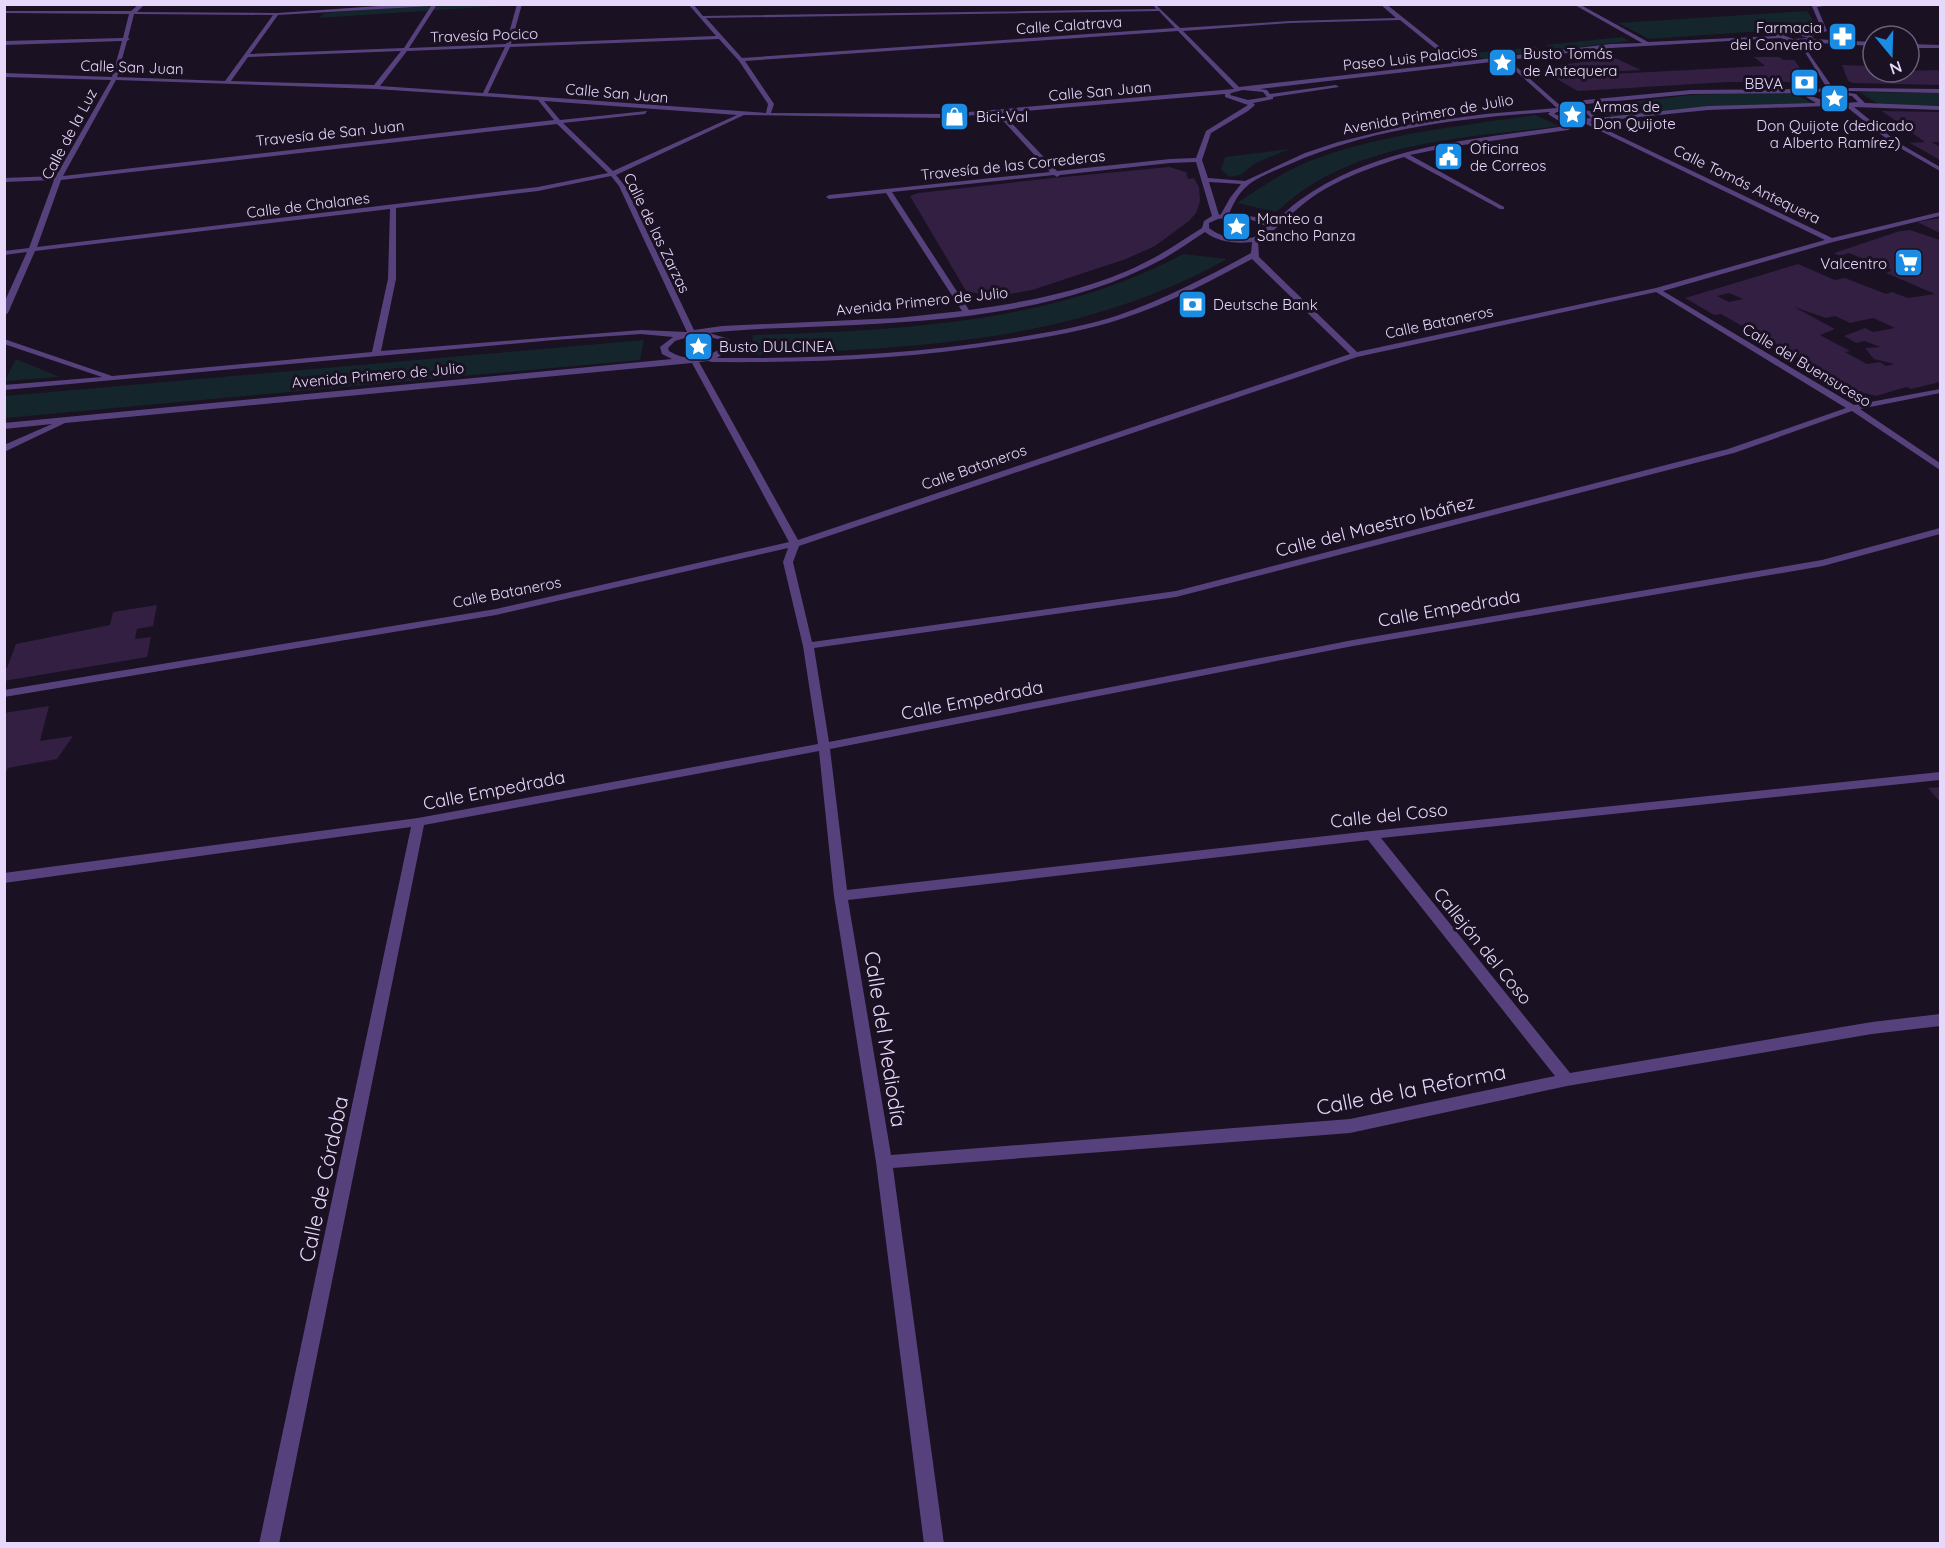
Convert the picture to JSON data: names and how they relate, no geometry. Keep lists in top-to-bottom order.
{
  "streets": {
    "street": [
      "Calle Calatrava",
      "Travesía Pocico",
      "Paseo Luis Palacios",
      "Calle San Juan",
      "Avenida Primero de Julio",
      "Travesía de San Juan",
      "Calle de la Luz",
      "Travesía de las Correderas",
      "Calle Tomás Antequera",
      "Calle de Chalanes",
      "Calle de las Zarzas",
      "Calle Bataneros",
      "Calle del Buensuceso",
      "Calle del Maestro Ibáñez",
      "Calle Empedrada",
      "Calle del Coso",
      "Callejón del Coso",
      "Calle del Mediodía",
      "Calle de la Reforma",
      "Calle de Córdoba"
    ]
  },
  "crossings": [
    ["Paseo Luis Palacios", "Calle San Juan"],
    ["Calle San Juan", "Travesía de San Juan"],
    ["Calle San Juan", "Calle de la Luz"],
    ["Calle San Juan", "Calle de Chalanes"],
    ["Calle San Juan", "Calle de las Zarzas"],
    ["Avenida Primero de Julio", "Calle Tomás Antequera"],
    ["Avenida Primero de Julio", "Calle de las Zarzas"],
    ["Travesía de San Juan", "Calle de la Luz"],
    ["Travesía de San Juan", "Calle de las Zarzas"],
    ["Calle de la Luz", "Calle de Chalanes"],
    ["Calle Tomás Antequera", "Calle Bataneros"],
    ["Calle de Chalanes", "Calle de las Zarzas"],
    ["Calle Bataneros", "Calle del Buensuceso"],
    ["Calle Bataneros", "Calle del Mediodía"],
    ["Calle del Buensuceso", "Calle del Maestro Ibáñez"],
    ["Calle del Maestro Ibáñez", "Calle del Mediodía"],
    ["Calle Empedrada", "Calle del Mediodía"],
    ["Calle Empedrada", "Calle de Córdoba"],
    ["Calle del Coso", "Callejón del Coso"],
    ["Calle del Coso", "Calle del Mediodía"],
    ["Callejón del Coso", "Calle de la Reforma"],
    ["Calle del Mediodía", "Calle de la Reforma"]
  ],
  "places": {
    "pharmacy": ["Farmacia del Convento"],
    "place": [
      "Busto Tomás de Antequera",
      "Don Quijote (dedicado a Alberto Ramírez)",
      "Armas de Don Quijote",
      "Manteo a Sancho Panza",
      "Busto DULCINEA"
    ],
    "bank": ["BBVA", "Deutsche Bank"],
    "shop": ["Bici-Val"],
    "public building": ["Oficina de Correos"],
    "supermarket": ["Valcentro"]
  },
  "north": "bottom"
}
